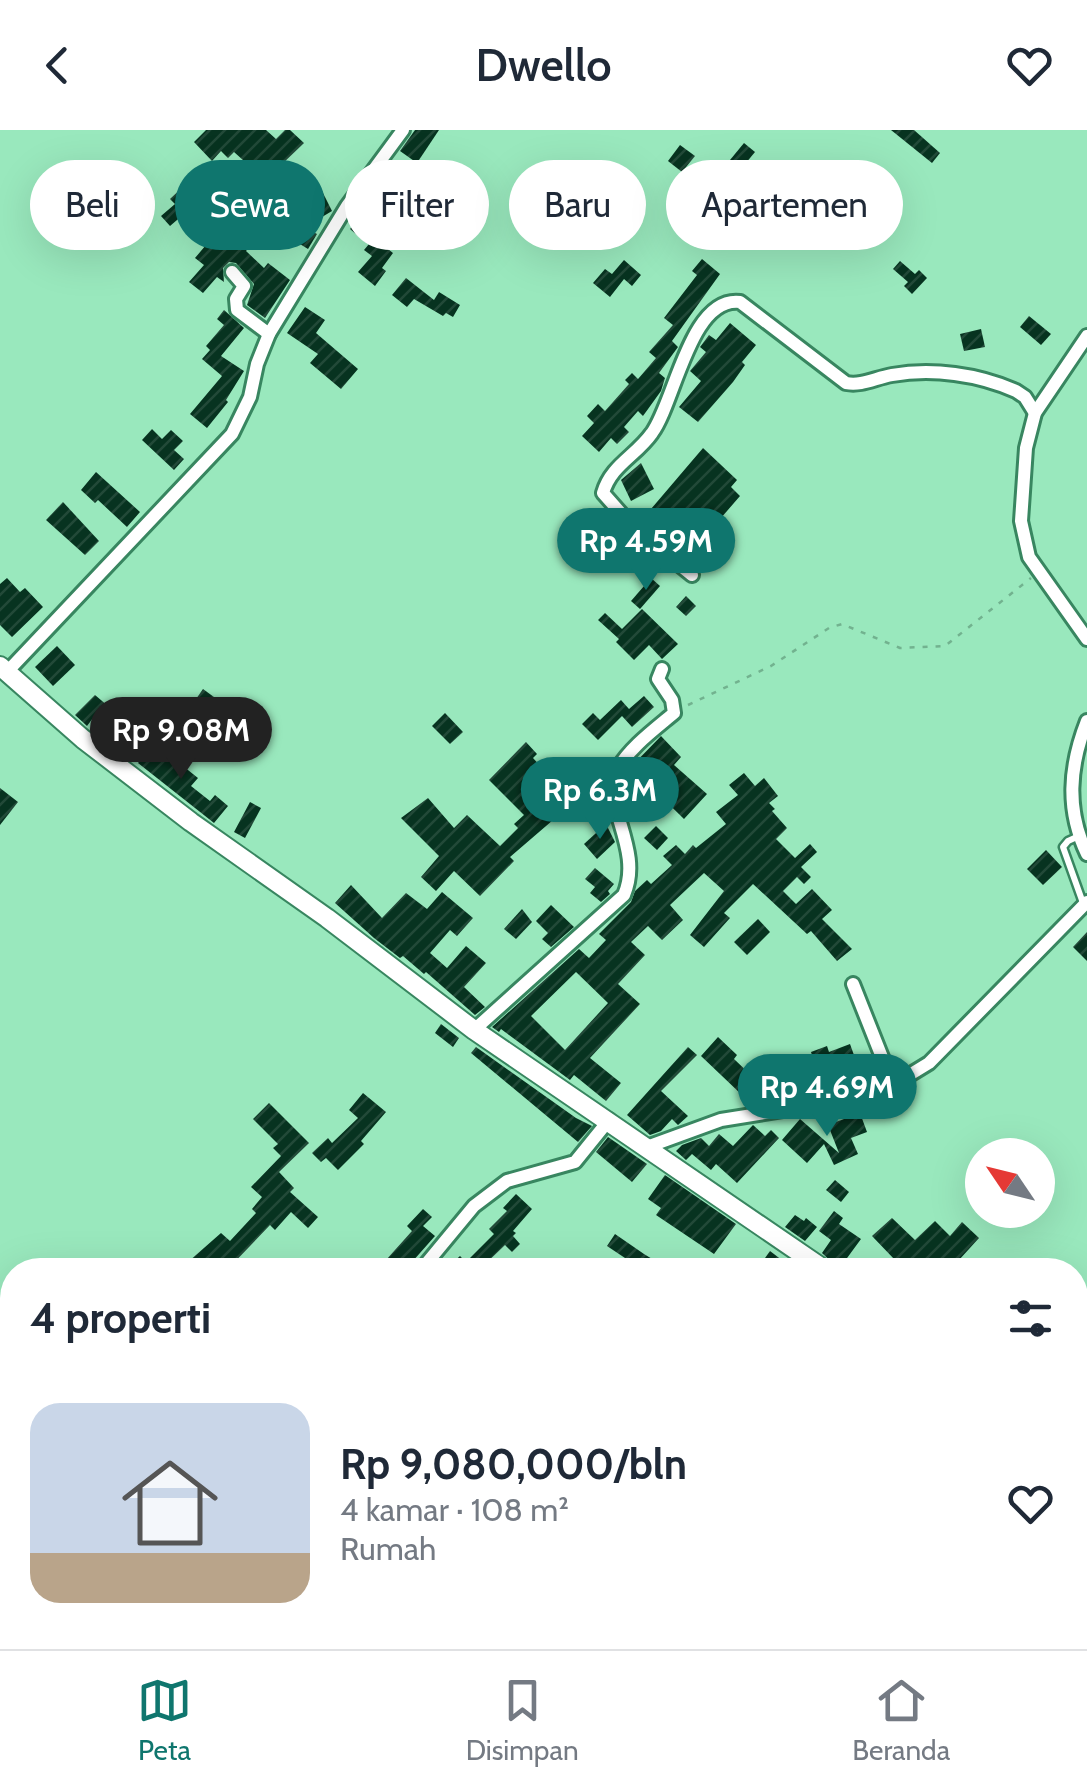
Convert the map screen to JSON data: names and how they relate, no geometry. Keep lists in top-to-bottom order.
{
  "north": "top left",
  "page": {
    "header": "Dwello",
    "chip": [
      "Beli",
      "Sewa",
      "Filter",
      "Baru",
      "Apartemen"
    ],
    "price": [
      "Rp 4.59M",
      "Rp 9.08M",
      "Rp 6.3M",
      "Rp 4.69M"
    ],
    "heading": "4 properti",
    "list": [
      {
        "name": "Rp 9,080,000/bln",
        "note": "4 kamar · 108 m² · Rumah"
      }
    ],
    "tabs": ["Peta", "Disimpan", "Beranda"]
  }
}
